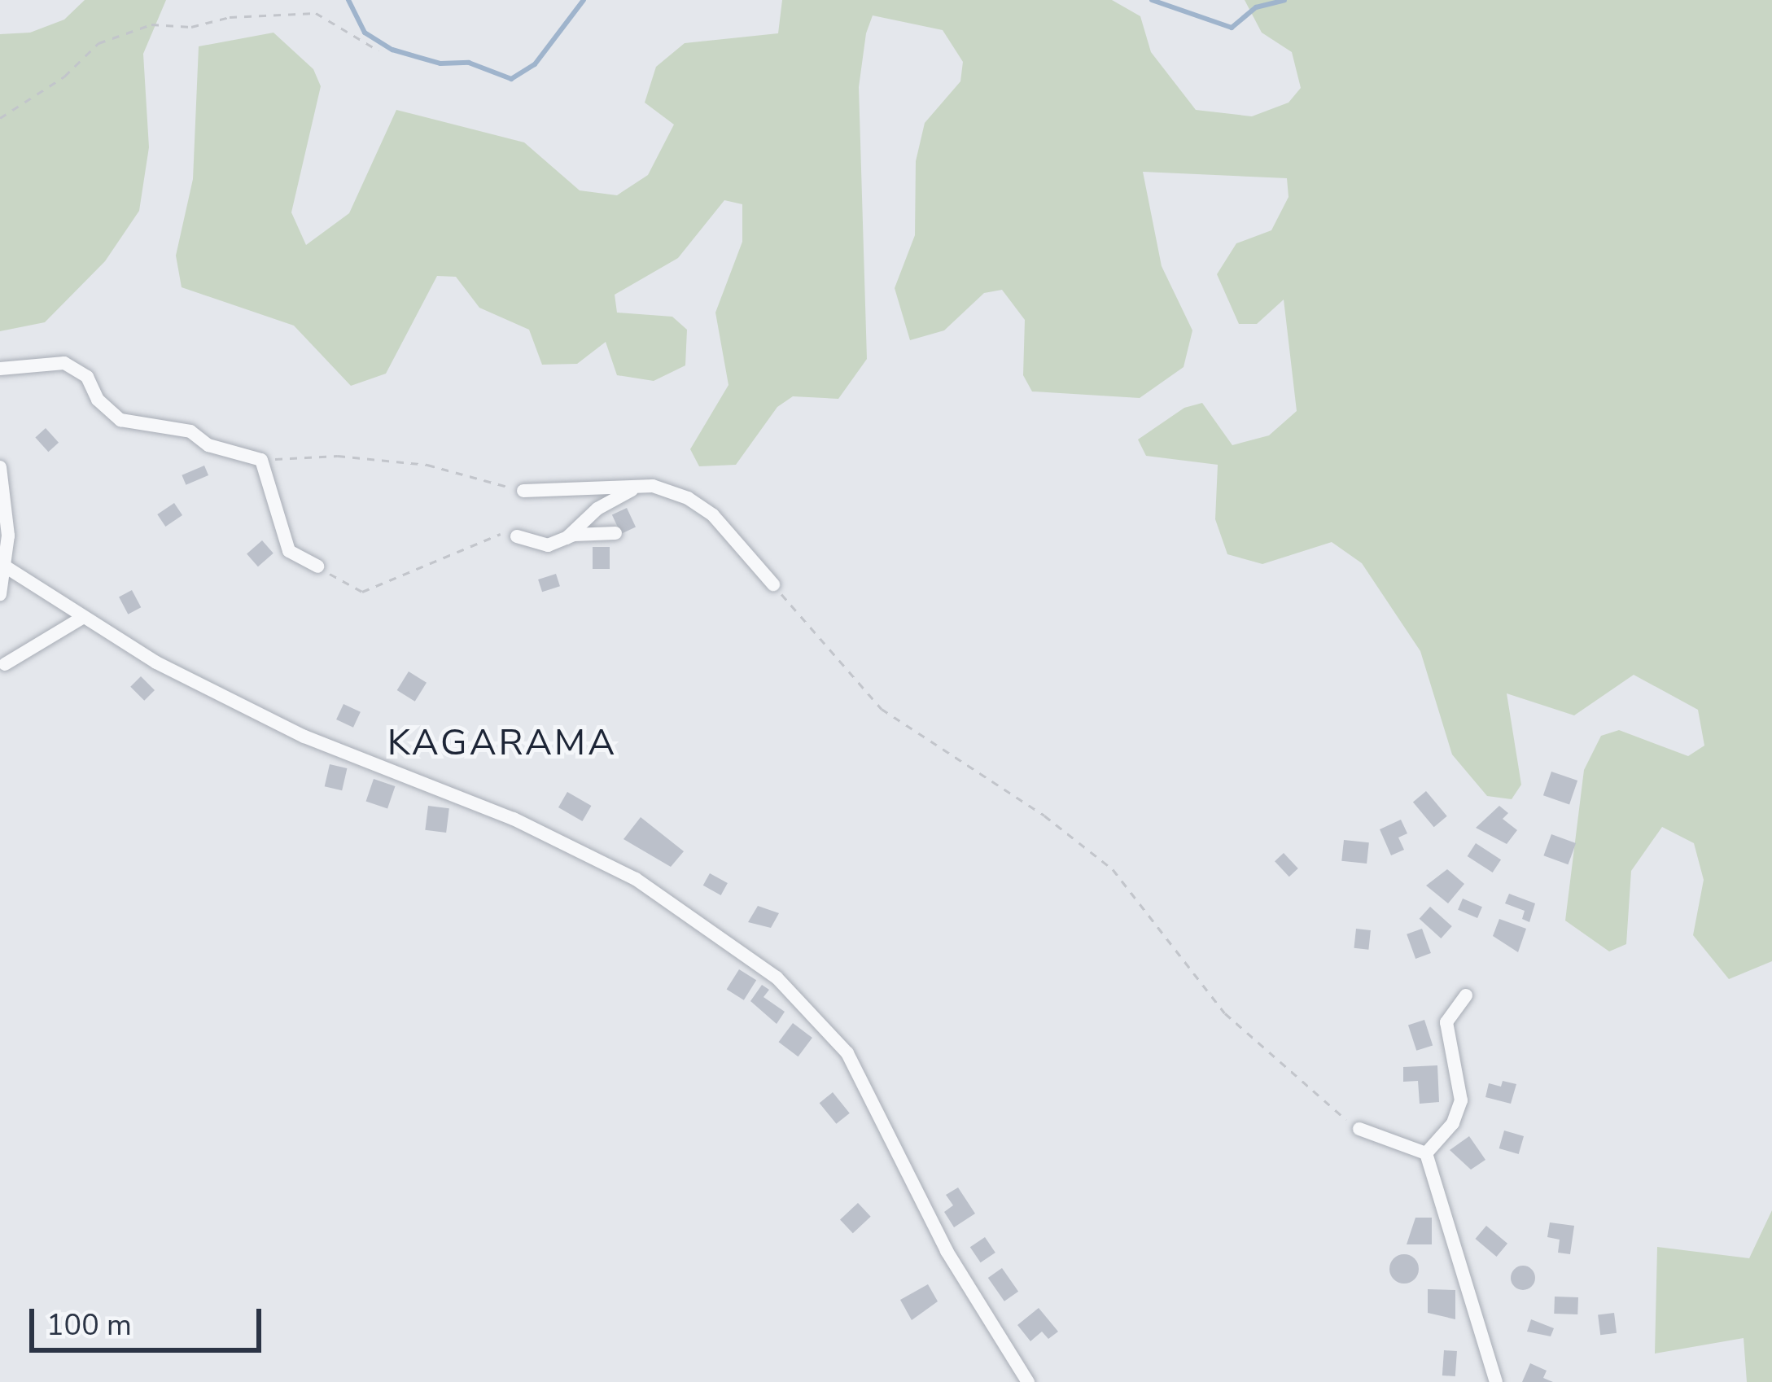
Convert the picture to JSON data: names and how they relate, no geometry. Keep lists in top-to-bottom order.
{
  "districts": ["KAGARAMA"],
  "scale_bar": "100 m"
}
